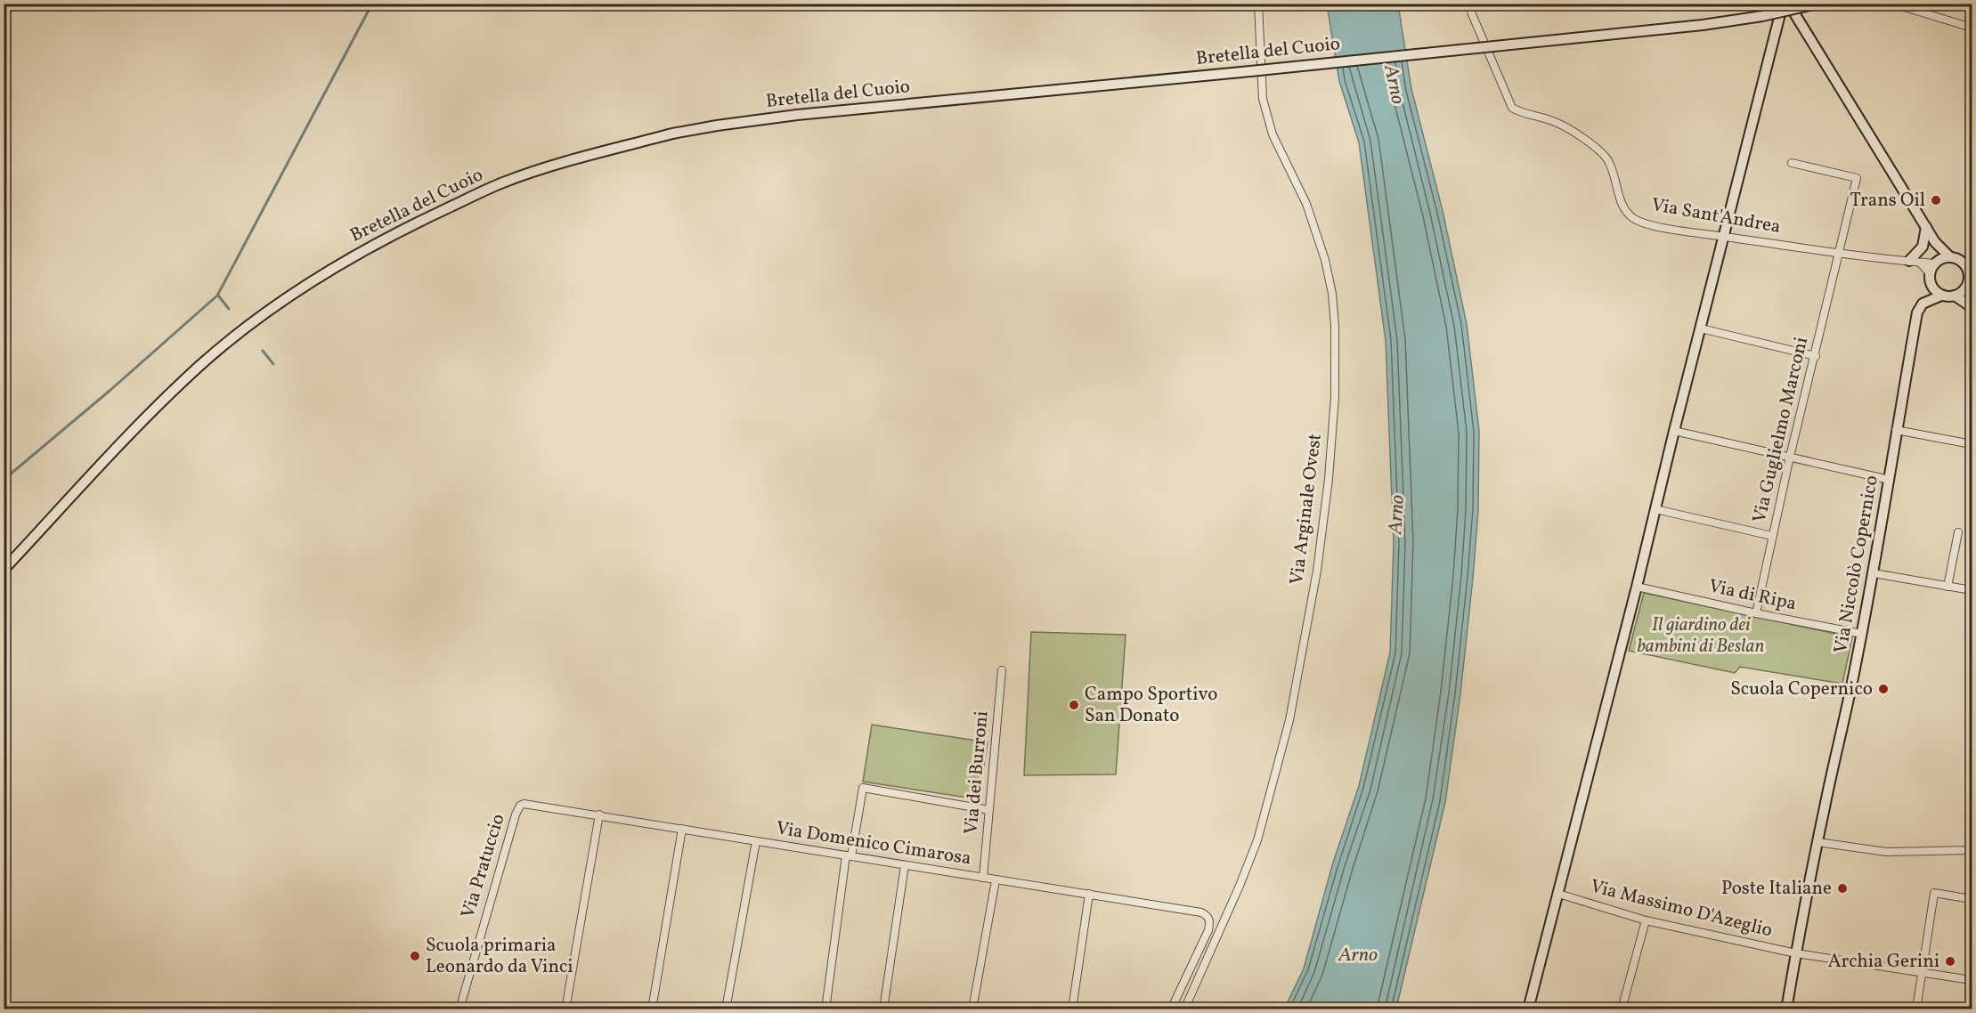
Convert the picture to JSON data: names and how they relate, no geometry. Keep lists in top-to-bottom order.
{
  "streets": {
    "main road": ["Bretella del Cuoio", "Via Niccolò Copernico"],
    "street": [
      "Via Sant'Andrea",
      "Via Guglielmo Marconi",
      "Via Arginale Ovest",
      "Via di Ripa",
      "Via dei Burroni",
      "Via Domenico Cimarosa",
      "Via Pratuccio",
      "Via Massimo D'Azeglio"
    ]
  },
  "crossings": [
    ["Via Sant'Andrea", "Via Guglielmo Marconi"],
    ["Via Sant'Andrea", "Via Niccolò Copernico"],
    ["Via Guglielmo Marconi", "Via di Ripa"],
    ["Via Niccolò Copernico", "Via di Ripa"],
    ["Via Niccolò Copernico", "Via Massimo D'Azeglio"],
    ["Via dei Burroni", "Via Domenico Cimarosa"],
    ["Via Domenico Cimarosa", "Via Pratuccio"]
  ],
  "water": ["Arno"],
  "parks": ["Il giardino dei bambini di Beslan"],
  "places": [
    "Trans Oil",
    "Scuola Copernico",
    "Campo Sportivo San Donato",
    "Poste Italiane",
    "Scuola primaria Leonardo da Vinci",
    "Archia Gerini"
  ]
}
